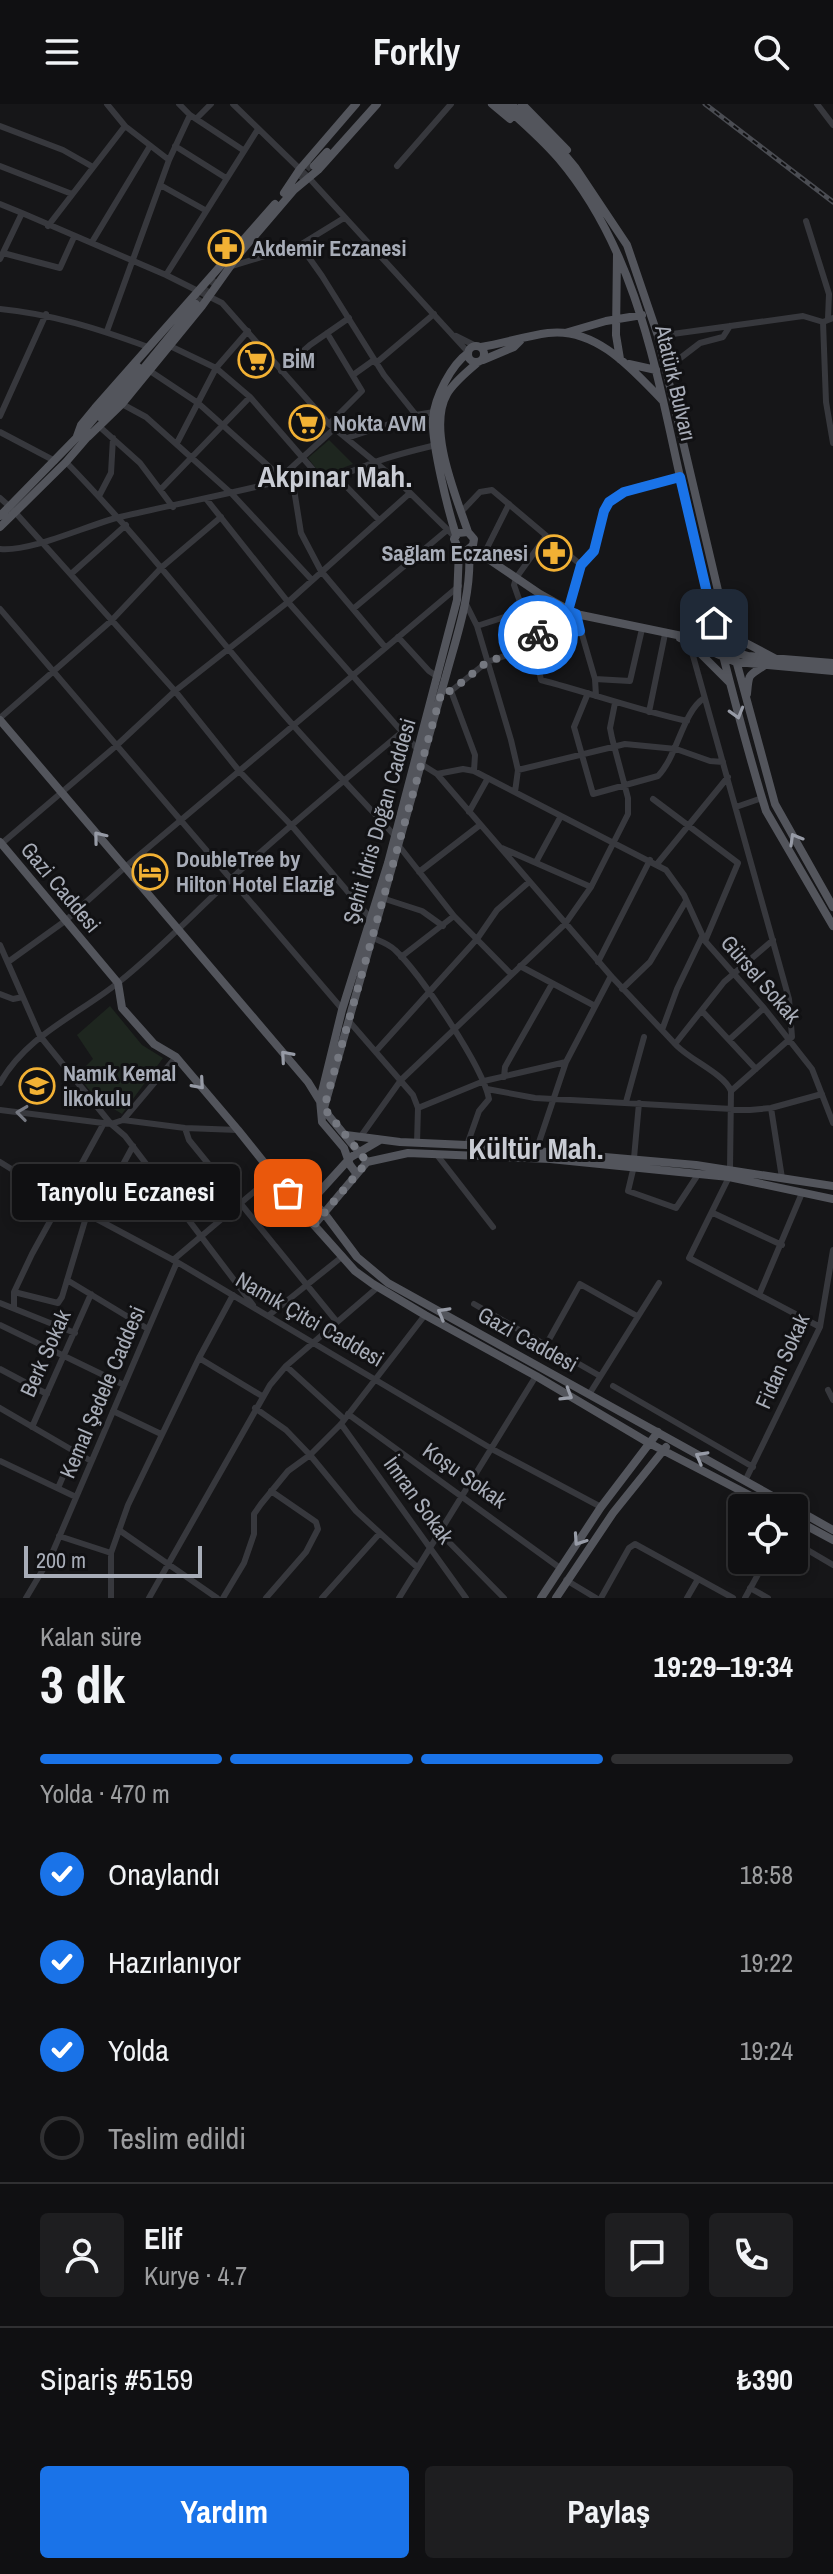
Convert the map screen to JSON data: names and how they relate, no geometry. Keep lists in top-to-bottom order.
{
  "streets": {
    "main road": ["Atatürk Bulvarı", "Şehit İdris Doğan Caddesi", "Gazi Caddesi"],
    "street": [
      "Gürsel Sokak",
      "Namık Çitci Caddesi",
      "Berk Sokak",
      "Fidan Sokak",
      "Kemal Şedele Caddesi",
      "Koşu Sokak",
      "İmran Sokak"
    ]
  },
  "crossings": [
    ["Gazi Caddesi", "Fidan Sokak"],
    ["Namık Çitci Caddesi", "Kemal Şedele Caddesi"],
    ["Koşu Sokak", "İmran Sokak"]
  ],
  "districts": ["Akpınar Mah.", "Kültür Mah."],
  "places": {
    "pharmacy": ["Akdemir Eczanesi", "Sağlam Eczanesi"],
    "supermarket": ["BİM", "Nokta AVM"],
    "hotel": ["DoubleTree by Hilton Hotel Elazig"],
    "school or university": ["Namık Kemal İlkokulu"],
    "other": ["Tanyolu Eczanesi"]
  },
  "scale_bar": "200 m",
  "page": {
    "header": "Forkly",
    "bubble": "Tanyolu Eczanesi",
    "scale": "200 m",
    "heading": ["3 dk", "Kalan süre", "19:29–19:34"],
    "panel": [
      "Elif",
      "Kurye · 4.7",
      "Sipariş #5159",
      "₺390"
    ],
    "bar": "Yolda · 470 m",
    "list": [
      ["Onaylandı", "18:58"],
      ["Hazırlanıyor", "19:22"],
      ["Yolda", "19:24"],
      "Teslim edildi"
    ],
    "buttons": ["Yardım", "Paylaş"]
  }
}
